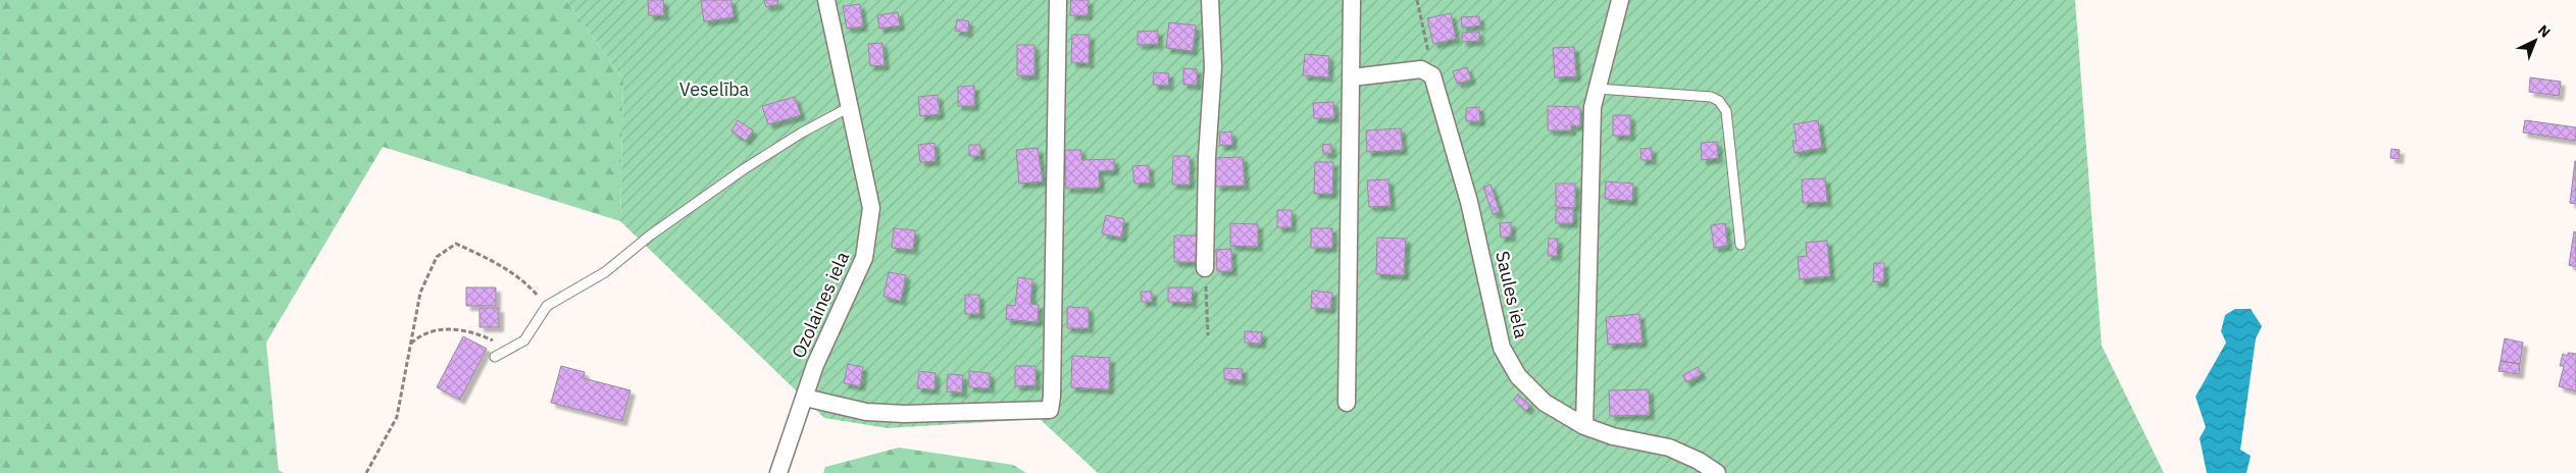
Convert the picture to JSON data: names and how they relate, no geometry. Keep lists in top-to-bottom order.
{
  "streets": {
    "street": ["Saules iela", "Ozolaines iela"]
  },
  "parks": ["Veselība"],
  "north": "top right"
}
